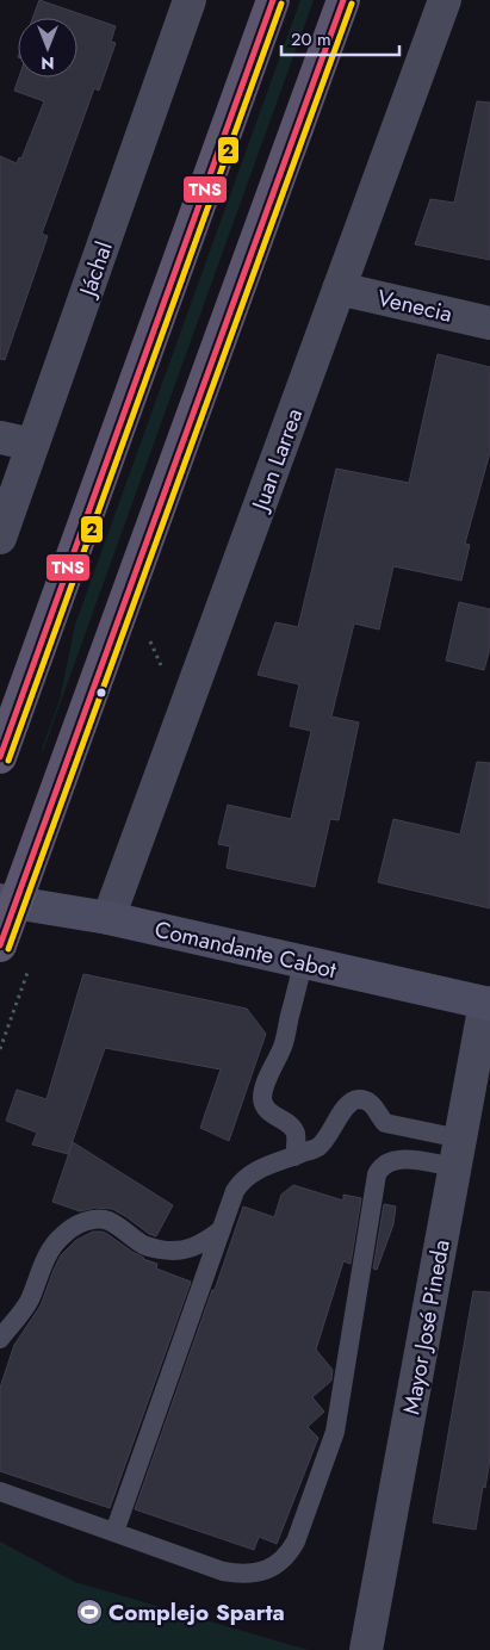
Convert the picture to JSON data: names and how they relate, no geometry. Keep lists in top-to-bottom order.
{
  "streets": {
    "main road": ["Comandante Cabot"],
    "street": [
      "Jáchal",
      "Venecia",
      "Juan Larrea",
      "Mayor José Pineda"
    ]
  },
  "crossings": [
    ["Venecia", "Juan Larrea"],
    ["Juan Larrea", "Comandante Cabot"],
    ["Comandante Cabot", "Mayor José Pineda"]
  ],
  "places": {
    "sports": ["Complejo Sparta"]
  },
  "lines": ["transit line TNS", "transit line 2"],
  "scale_bar": "20 m",
  "north": "bottom"
}
